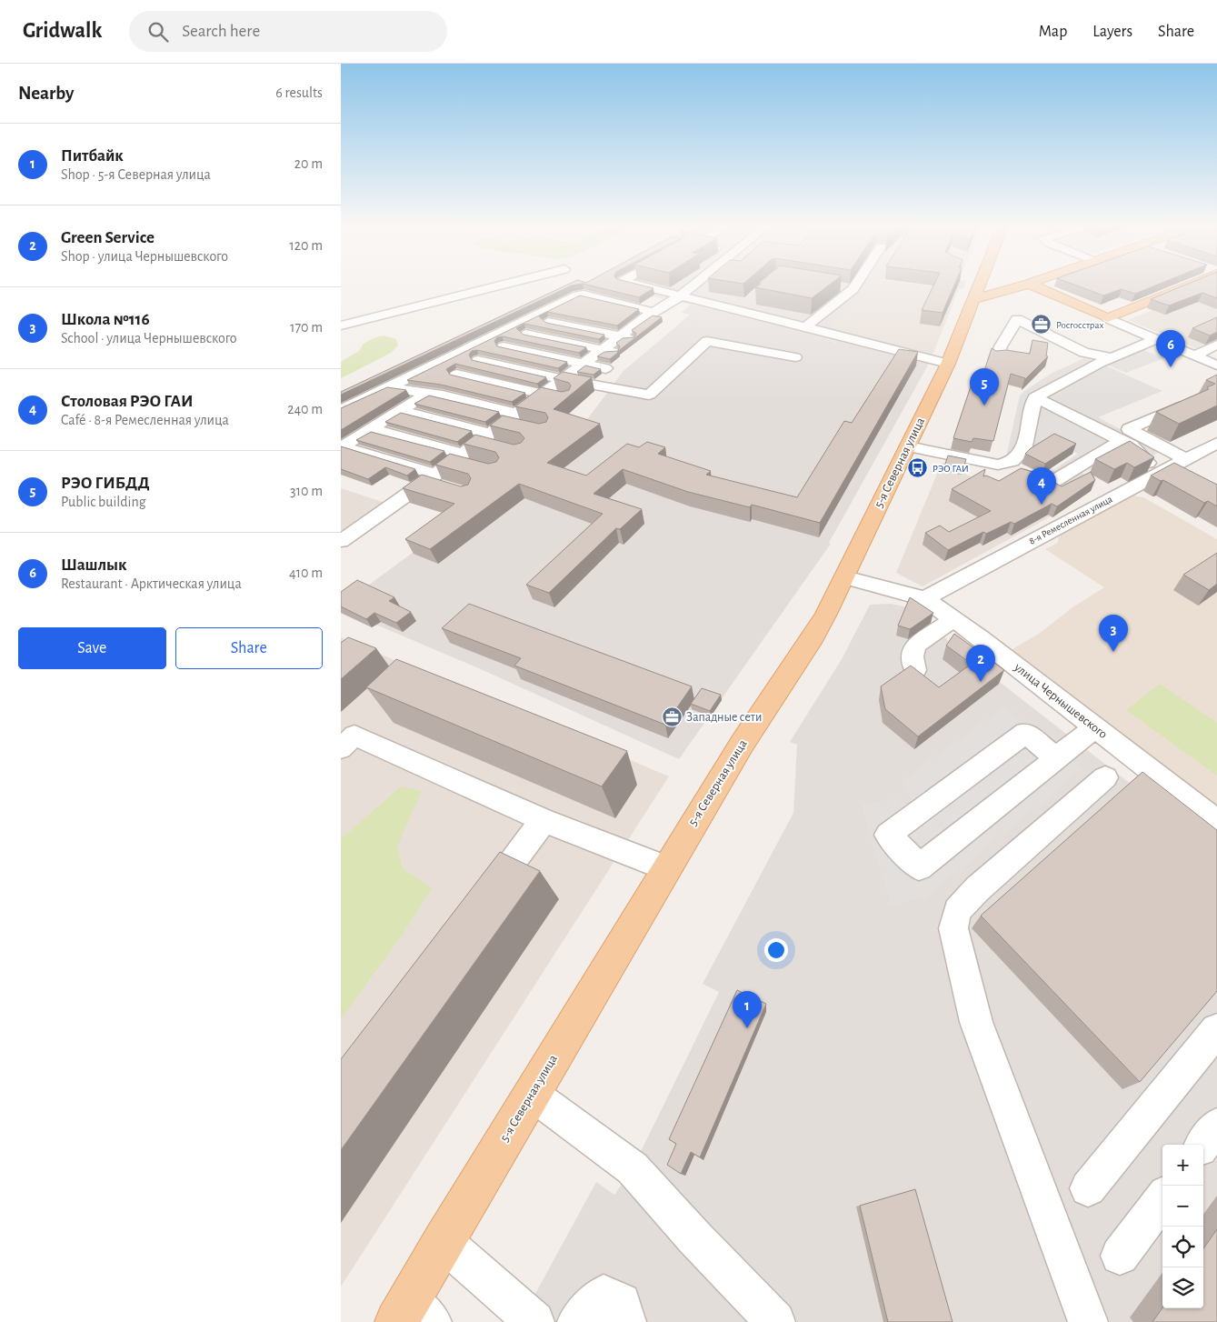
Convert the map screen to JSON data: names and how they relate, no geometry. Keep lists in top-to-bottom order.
{
  "streets": {
    "main road": ["5-я Северная улица"],
    "street": ["8-я Ремесленная улица", "улица Чернышевского"]
  },
  "crossings": [
    ["5-я Северная улица", "улица Чернышевского"],
    ["8-я Ремесленная улица", "улица Чернышевского"]
  ],
  "places": {
    "office": ["Росгосстрах", "Западные сети"],
    "bus stop": ["РЭО ГАИ"]
  },
  "page": {
    "header": "Gridwalk",
    "search": "Search here",
    "nav": ["Map", "Layers", "Share"],
    "heading": ["Nearby", "6 results"],
    "list": [
      {
        "mark": "1",
        "name": "Питбайк",
        "note": "Shop · 5-я Северная улица",
        "value": "20 m"
      },
      {
        "mark": "2",
        "name": "Green Service",
        "note": "Shop · улица Чернышевского",
        "value": "120 m"
      },
      {
        "mark": "3",
        "name": "Школа №116",
        "note": "School · улица Чернышевского",
        "value": "170 m"
      },
      {
        "mark": "4",
        "name": "Столовая РЭО ГАИ",
        "note": "Café · 8-я Ремесленная улица",
        "value": "240 m"
      },
      {
        "mark": "5",
        "name": "РЭО ГИБДД",
        "note": "Public building",
        "value": "310 m"
      },
      {
        "mark": "6",
        "name": "Шашлык",
        "note": "Restaurant · Арктическая улица",
        "value": "410 m"
      }
    ],
    "pins": [
      "6",
      "5",
      "4",
      "3",
      "2",
      "1"
    ],
    "buttons": ["Save", "Share"],
    "map_buttons": ["+", "−"]
  }
}
